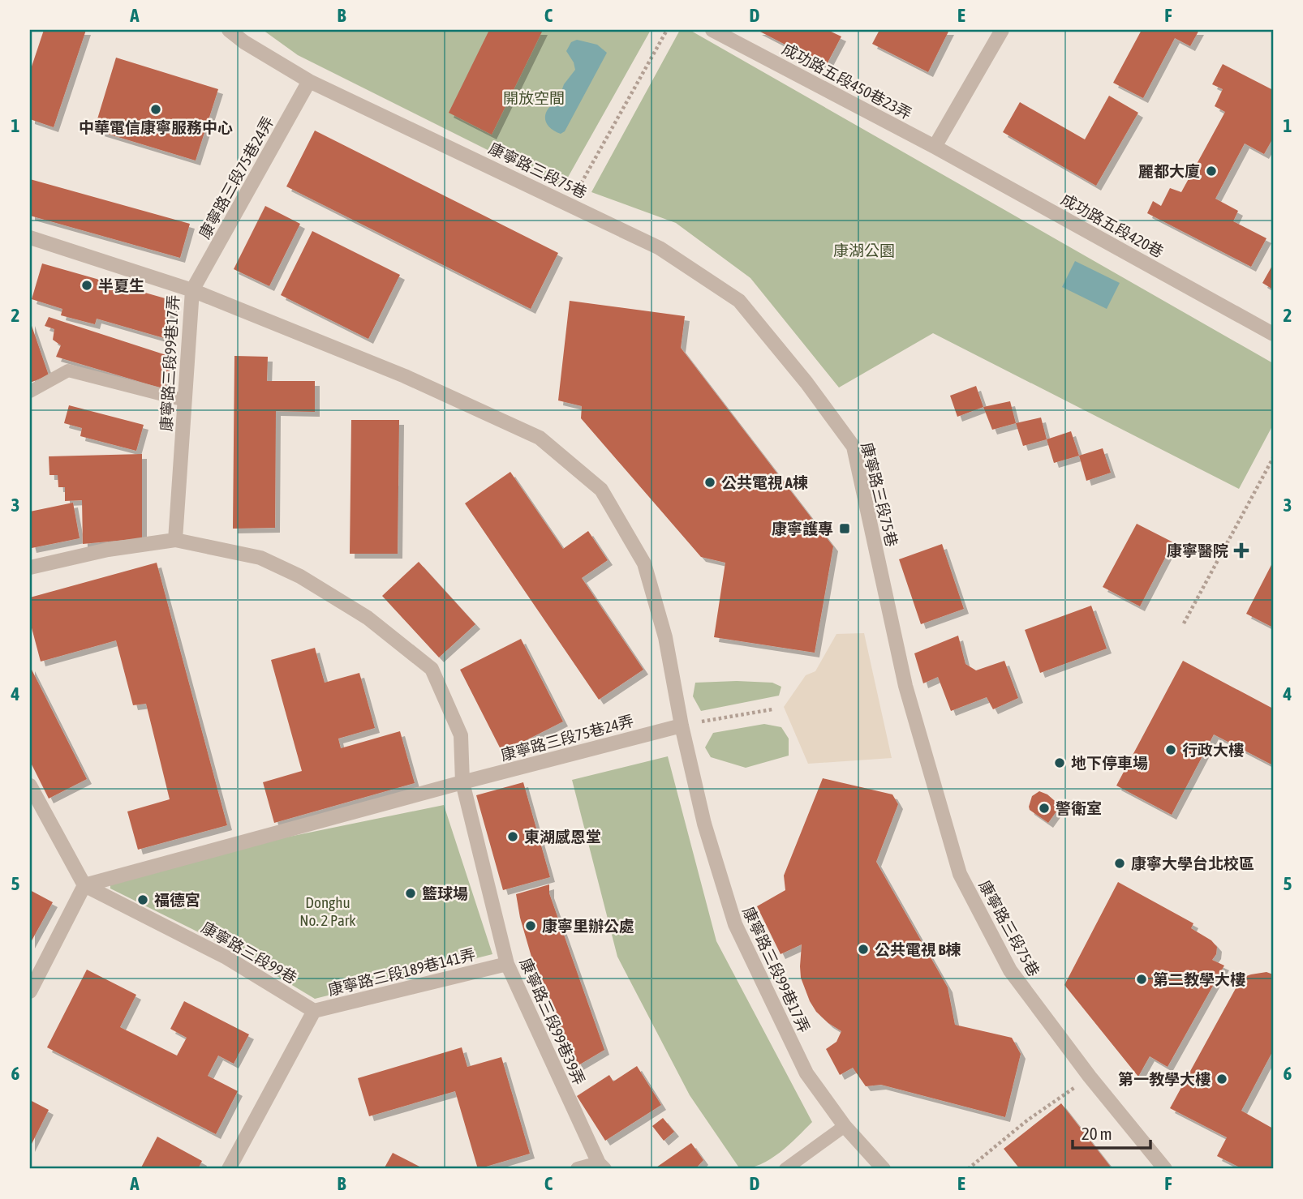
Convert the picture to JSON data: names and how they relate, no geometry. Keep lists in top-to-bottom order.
{
  "streets": {
    "street": [
      "成功路五段450巷23弄",
      "康寧路三段75巷",
      "康寧路三段75巷24弄",
      "成功路五段420巷",
      "康寧路三段99巷17弄",
      "康寧路三段99巷",
      "康寧路三段189巷141弄",
      "康寧路三段99巷39弄"
    ]
  },
  "crossings": [
    ["成功路五段450巷23弄", "成功路五段420巷"],
    ["康寧路三段75巷", "康寧路三段75巷24弄"],
    ["康寧路三段75巷24弄", "康寧路三段99巷17弄"],
    ["康寧路三段75巷24弄", "康寧路三段99巷39弄"],
    ["康寧路三段99巷17弄", "康寧路三段99巷39弄"],
    ["康寧路三段99巷", "康寧路三段189巷141弄"],
    ["康寧路三段189巷141弄", "康寧路三段99巷39弄"]
  ],
  "parks": ["開放空間", "康湖公園", "Donghu No. 2 Park"],
  "places": {
    "other": [
      "中華電信康寧服務中心",
      "麗都大廈",
      "半夏生",
      "公共電視 A棟",
      "行政大樓",
      "地下停車場",
      "警衛室",
      "東湖感恩堂",
      "康寧大學台北校區",
      "籃球場",
      "福德宮",
      "康寧里辦公處",
      "公共電視 B棟",
      "第二教學大樓",
      "第一教學大樓"
    ],
    "transit": ["康寧護專"],
    "health": ["康寧醫院"]
  },
  "scale_bar": "20 m",
  "grid": {
    "columns": [
      "A",
      "B",
      "C",
      "D",
      "E",
      "F"
    ],
    "rows": [
      "1",
      "2",
      "3",
      "4",
      "5",
      "6"
    ]
  }
}
